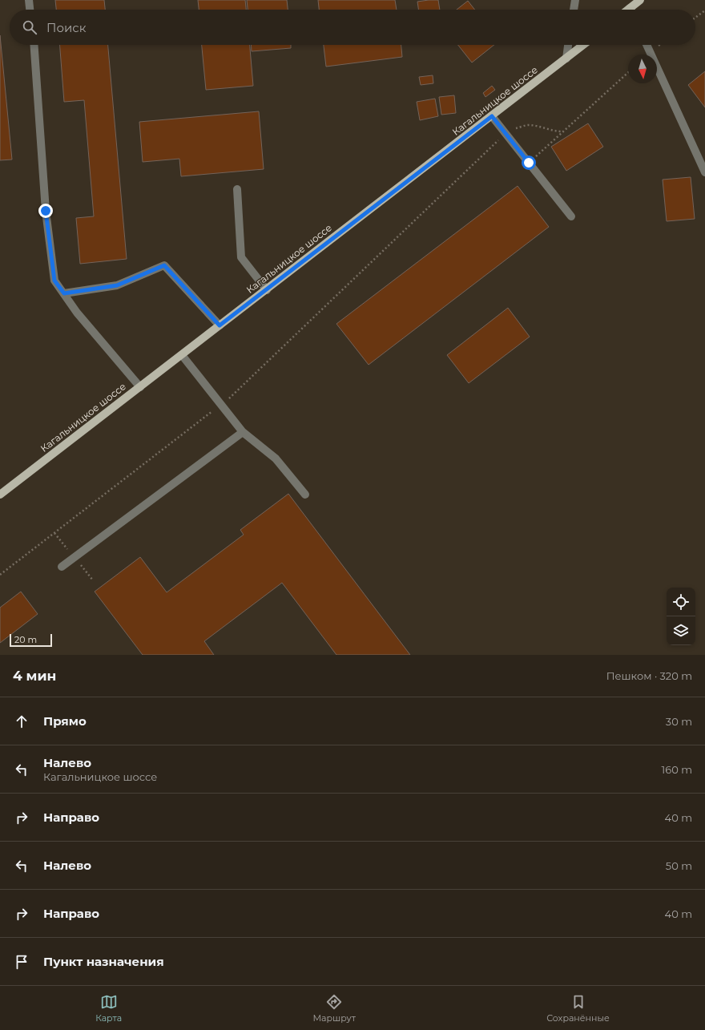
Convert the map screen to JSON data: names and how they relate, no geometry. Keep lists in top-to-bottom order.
{
  "streets": {
    "main road": ["Кагальницкое шоссе"]
  },
  "scale_bar": "20 m",
  "north": "bottom",
  "page": {
    "search": "Поиск",
    "scale": "20 m",
    "heading": ["4 мин", "Пешком · 320 m"],
    "list": [
      ["Прямо", "30 m"],
      ["Налево", "Кагальницкое шоссе", "160 m"],
      ["Направо", "40 m"],
      ["Налево", "50 m"],
      ["Направо", "40 m"],
      "Пункт назначения"
    ],
    "nav": ["Карта", "Маршрут", "Сохранённые"]
  }
}
